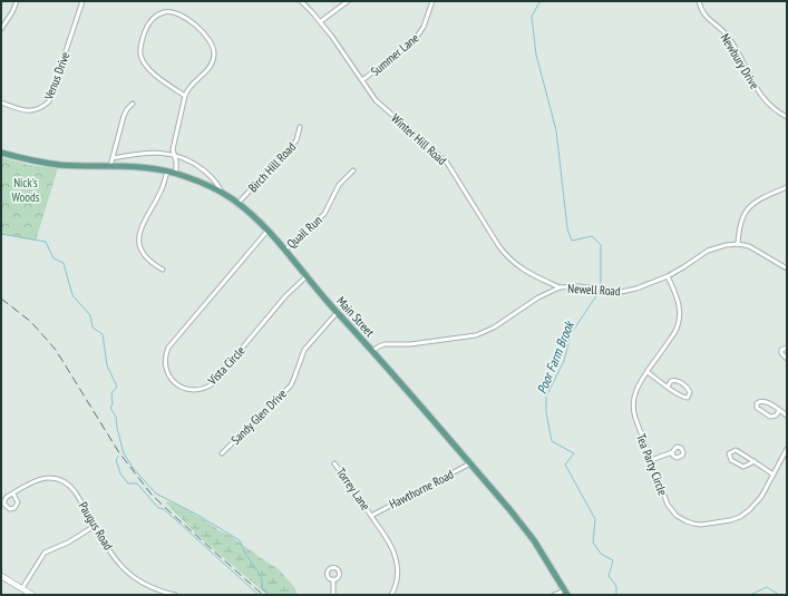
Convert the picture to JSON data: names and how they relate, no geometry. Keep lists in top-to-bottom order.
{
  "streets": {
    "main road": ["Main Street"],
    "street": [
      "Summer Lane",
      "Newbury Drive",
      "Venus Drive",
      "Winter Hill Road",
      "Birch Hill Road",
      "Quail Run",
      "Newell Road",
      "Vista Circle",
      "Sandy Glen Drive",
      "Tea Party Circle",
      "Torrey Lane",
      "Hawthorne Road",
      "Paugus Road"
    ]
  },
  "crossings": [
    ["Summer Lane", "Winter Hill Road"],
    ["Winter Hill Road", "Newell Road"],
    ["Birch Hill Road", "Main Street"],
    ["Quail Run", "Main Street"],
    ["Newell Road", "Main Street"],
    ["Newell Road", "Tea Party Circle"],
    ["Main Street", "Vista Circle"],
    ["Main Street", "Sandy Glen Drive"],
    ["Main Street", "Hawthorne Road"],
    ["Torrey Lane", "Hawthorne Road"]
  ],
  "water": ["Poor Farm Brook"],
  "parks": ["Nick's Woods"]
}
